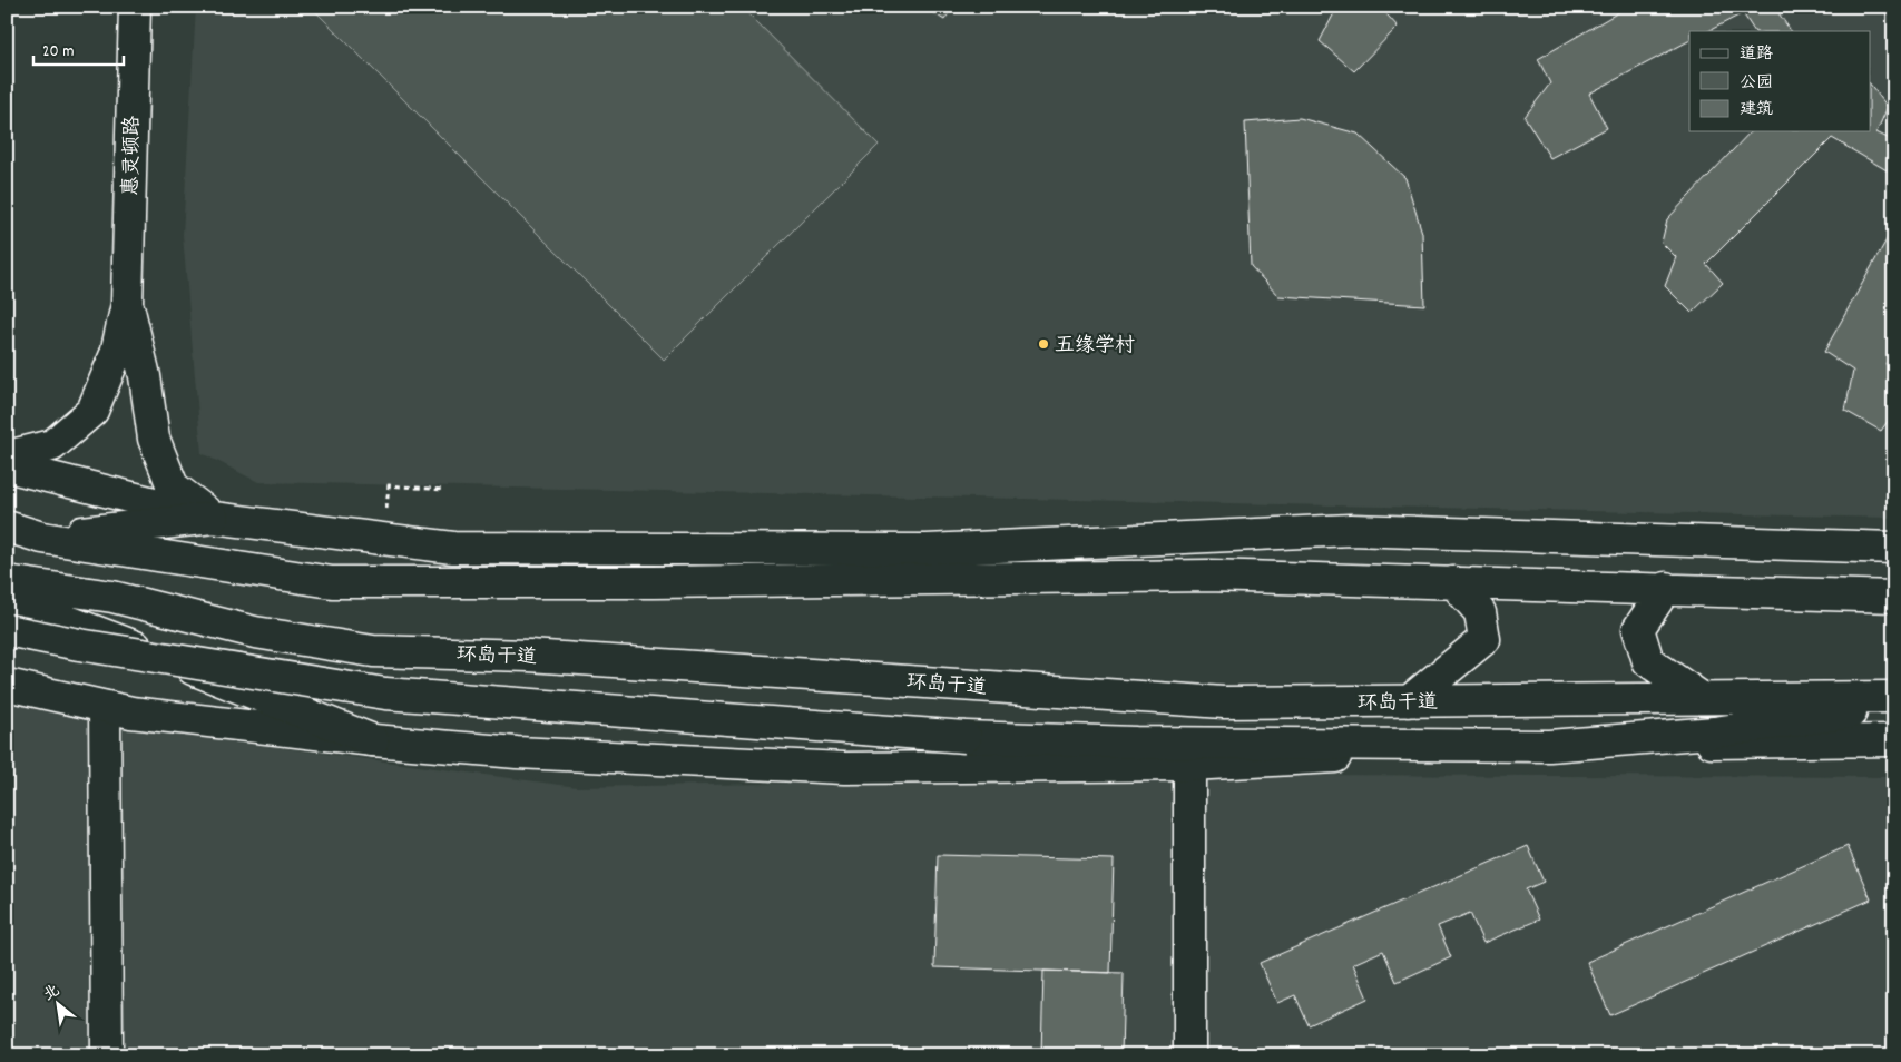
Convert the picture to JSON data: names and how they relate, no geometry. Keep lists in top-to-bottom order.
{
  "streets": {
    "main road": ["惠灵顿路", "环岛干道"]
  },
  "places": ["五缘学村"],
  "legend": ["道路", "公园", "建筑"],
  "scale_bar": "20 m",
  "north": "top left"
}
